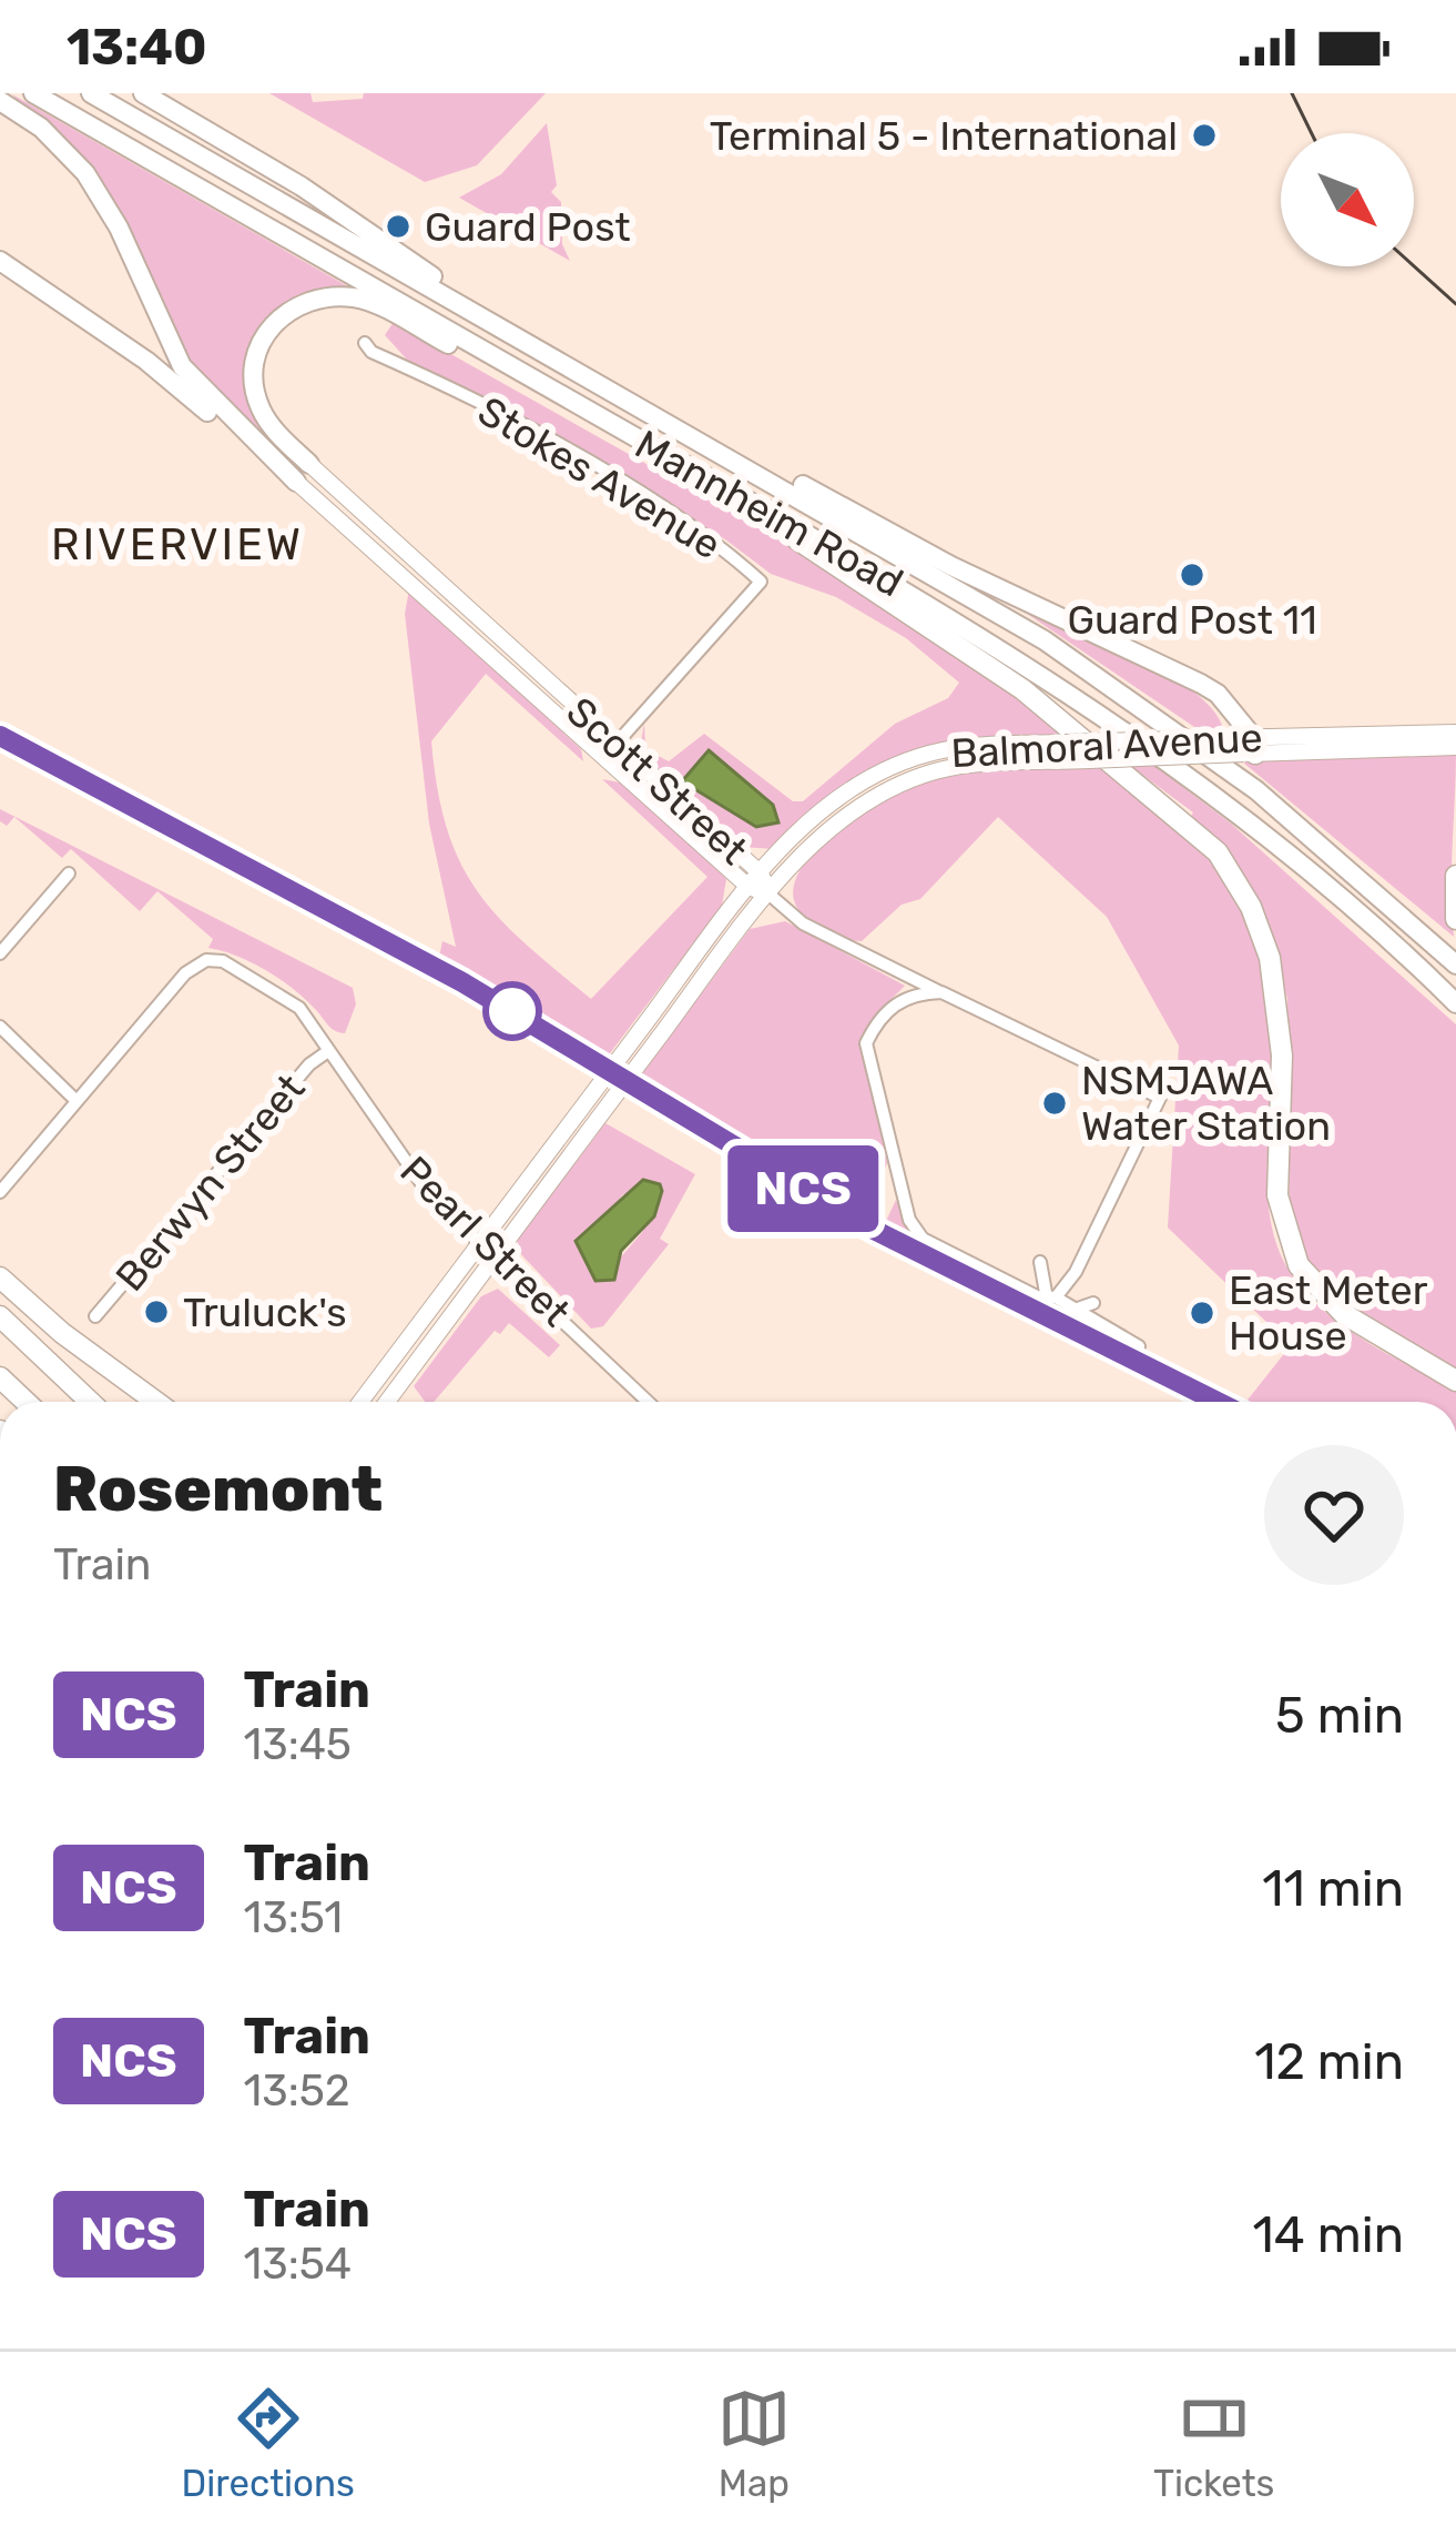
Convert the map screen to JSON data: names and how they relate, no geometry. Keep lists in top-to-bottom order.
{
  "streets": {
    "main road": ["Mannheim Road"],
    "street": [
      "Stokes Avenue",
      "Balmoral Avenue",
      "Scott Street",
      "Berwyn Street",
      "Pearl Street"
    ]
  },
  "crossings": [
    ["Stokes Avenue", "Scott Street"],
    ["Balmoral Avenue", "Scott Street"],
    ["Balmoral Avenue", "Pearl Street"],
    ["Berwyn Street", "Pearl Street"]
  ],
  "districts": ["RIVERVIEW"],
  "places": [
    "Terminal 5 - International",
    "Guard Post",
    "Guard Post 11",
    "NSMJAWA Water Station",
    "Truluck's",
    "East Meter House"
  ],
  "north": "bottom right",
  "page": {
    "status": "13:40",
    "on_map": "NCS",
    "heading": ["Rosemont", "Train"],
    "list": [
      {
        "mark": "NCS",
        "name": "Train",
        "note": "13:45",
        "value": "5 min"
      },
      {
        "mark": "NCS",
        "name": "Train",
        "note": "13:51",
        "value": "11 min"
      },
      {
        "mark": "NCS",
        "name": "Train",
        "note": "13:52",
        "value": "12 min"
      },
      {
        "mark": "NCS",
        "name": "Train",
        "note": "13:54",
        "value": "14 min"
      }
    ],
    "tabs": ["Directions", "Map", "Tickets"]
  }
}
